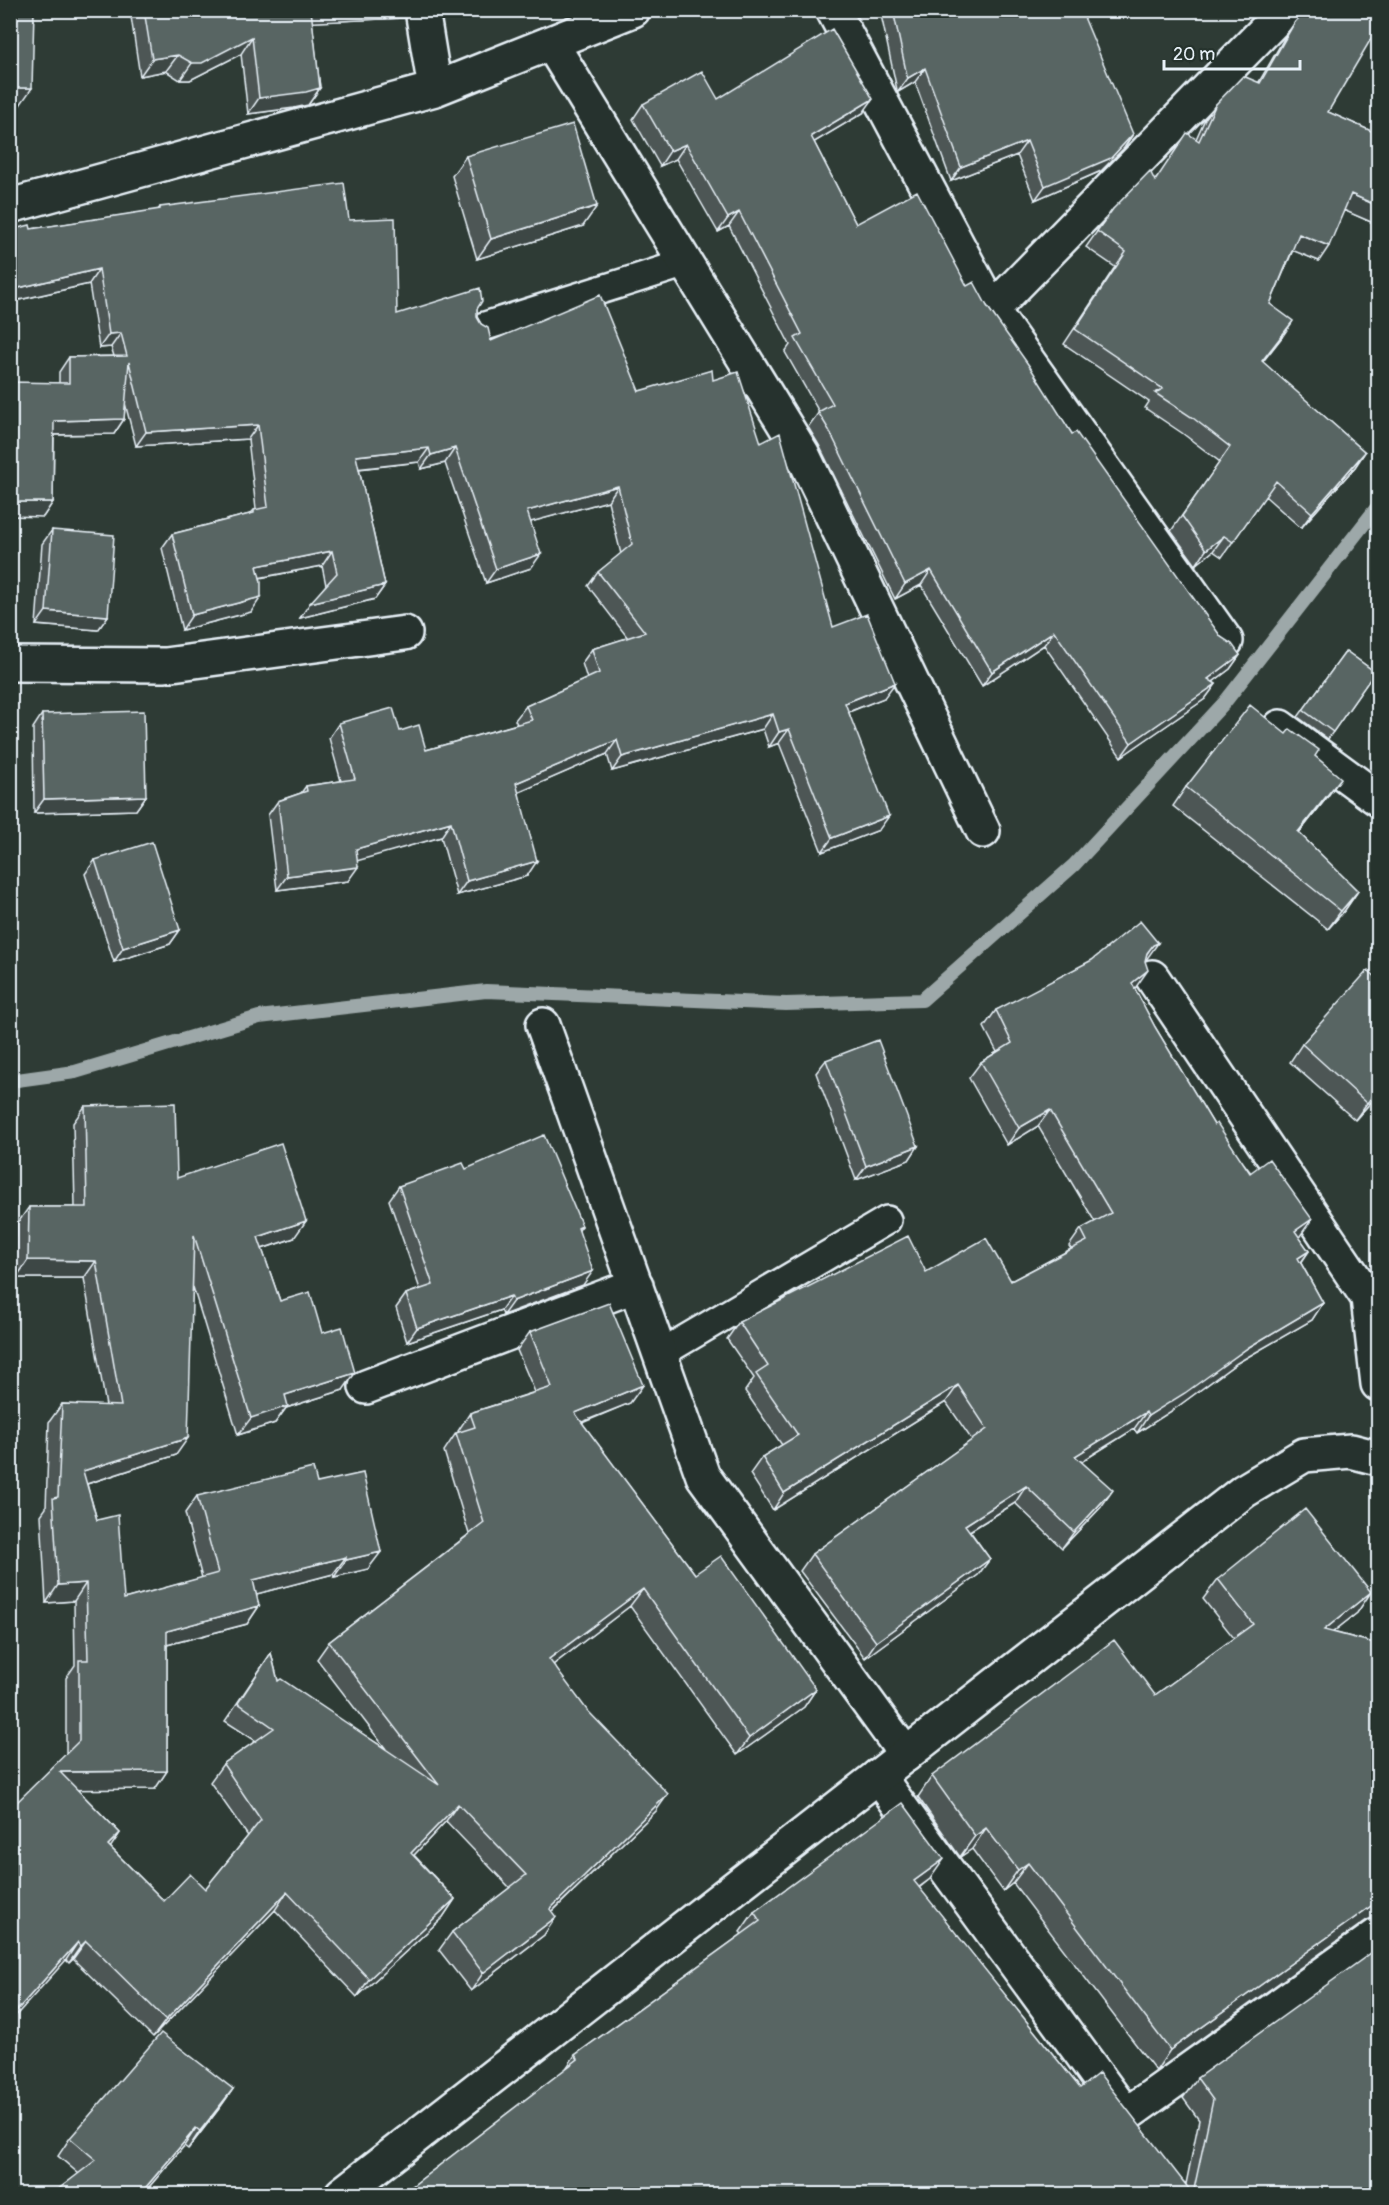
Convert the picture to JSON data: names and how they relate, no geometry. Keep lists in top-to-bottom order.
{
  "scale_bar": "20 m"
}
